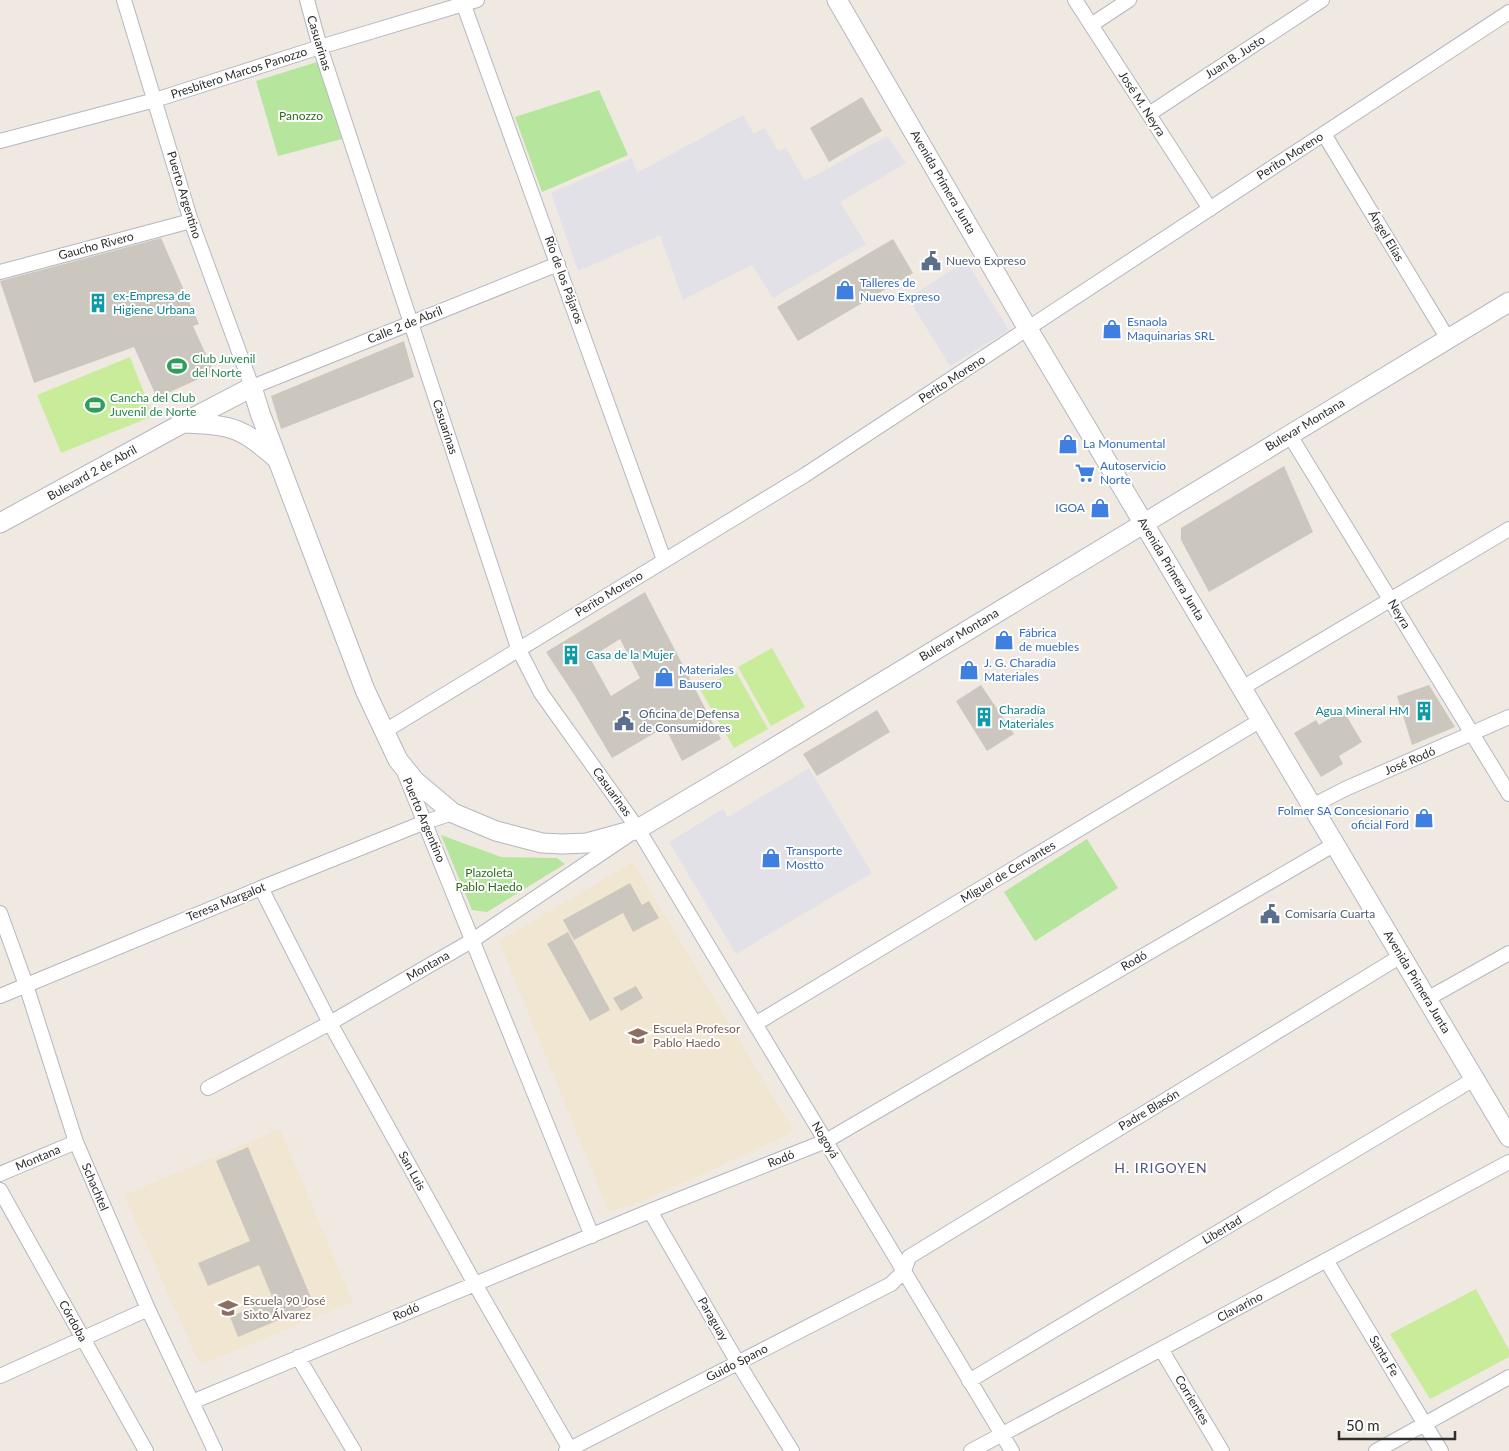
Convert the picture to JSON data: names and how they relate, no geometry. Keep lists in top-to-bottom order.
{
  "streets": {
    "main road": [
      "Avenida Primera Junta",
      "Puerto Argentino",
      "Bulevar Montana",
      "Bulevard 2 de Abril"
    ],
    "street": [
      "Casuarinas",
      "Juan B. Justo",
      "Presbítero Marcos Panozzo",
      "José M. Neyra",
      "Perito Moreno",
      "Ángel Elías",
      "Gaucho Rivero",
      "Río de los Pájaros",
      "Calle 2 de Abril",
      "Neyra",
      "José Rodó",
      "Miguel de Cervantes",
      "Teresa Margalot",
      "Rodó",
      "Montana",
      "Padre Blasón",
      "Nogoyá",
      "San Luis",
      "Schachtel",
      "Libertad",
      "Clavarino",
      "Paraguay",
      "Córdoba",
      "Santa Fe",
      "Guido Spano",
      "Corrientes"
    ]
  },
  "crossings": [
    ["Casuarinas", "Presbítero Marcos Panozzo"],
    ["Casuarinas", "Perito Moreno"],
    ["Casuarinas", "Calle 2 de Abril"],
    ["Casuarinas", "Bulevar Montana"],
    ["Casuarinas", "Montana"],
    ["Casuarinas", "Nogoyá"],
    ["Juan B. Justo", "José M. Neyra"],
    ["Presbítero Marcos Panozzo", "Puerto Argentino"],
    ["Presbítero Marcos Panozzo", "Río de los Pájaros"],
    ["José M. Neyra", "Perito Moreno"],
    ["Perito Moreno", "Avenida Primera Junta"],
    ["Perito Moreno", "Puerto Argentino"],
    ["Perito Moreno", "Ángel Elías"],
    ["Perito Moreno", "Río de los Pájaros"],
    ["Avenida Primera Junta", "Bulevar Montana"],
    ["Avenida Primera Junta", "José Rodó"],
    ["Avenida Primera Junta", "Miguel de Cervantes"],
    ["Avenida Primera Junta", "Rodó"],
    ["Avenida Primera Junta", "Padre Blasón"],
    ["Avenida Primera Junta", "Libertad"],
    ["Puerto Argentino", "Gaucho Rivero"],
    ["Puerto Argentino", "Calle 2 de Abril"],
    ["Puerto Argentino", "Bulevar Montana"],
    ["Puerto Argentino", "Bulevard 2 de Abril"],
    ["Puerto Argentino", "Teresa Margalot"],
    ["Puerto Argentino", "Rodó"],
    ["Puerto Argentino", "Montana"],
    ["Ángel Elías", "Bulevar Montana"],
    ["Río de los Pájaros", "Calle 2 de Abril"],
    ["Calle 2 de Abril", "Bulevard 2 de Abril"],
    ["Bulevar Montana", "Neyra"],
    ["Bulevar Montana", "Teresa Margalot"],
    ["Bulevar Montana", "Montana"],
    ["Bulevar Montana", "Nogoyá"],
    ["Neyra", "José Rodó"],
    ["Miguel de Cervantes", "Nogoyá"],
    ["Teresa Margalot", "San Luis"],
    ["Teresa Margalot", "Schachtel"],
    ["Rodó", "Nogoyá"],
    ["Rodó", "San Luis"],
    ["Rodó", "Schachtel"],
    ["Rodó", "Paraguay"],
    ["Montana", "Nogoyá"],
    ["Montana", "San Luis"],
    ["Montana", "Schachtel"],
    ["Padre Blasón", "Nogoyá"],
    ["Padre Blasón", "Guido Spano"],
    ["Nogoyá", "Libertad"],
    ["Nogoyá", "Clavarino"],
    ["Nogoyá", "Guido Spano"],
    ["San Luis", "Guido Spano"],
    ["Clavarino", "Santa Fe"],
    ["Clavarino", "Corrientes"],
    ["Paraguay", "Guido Spano"]
  ],
  "districts": ["H. IRIGOYEN"],
  "parks": ["Panozzo", "Plazoleta Pablo Haedo"],
  "places": {
    "public building": ["Nuevo Expreso", "Oficina de Defensa de Consumidores", "Comisaría Cuarta"],
    "shop": [
      "Talleres de Nuevo Expreso",
      "Esnaola Maquinarias SRL",
      "La Monumental",
      "IGOA",
      "Fábrica de muebles",
      "J. G. Charadía Materiales",
      "Materiales Bausero",
      "Folmer SA Concesionario oficial Ford",
      "Transporte Mostto"
    ],
    "building": [
      "ex-Empresa de Higiene Urbana",
      "Casa de la Mujer",
      "Agua Mineral HM",
      "Charadía Materiales"
    ],
    "sports": ["Club Juvenil del Norte", "Cancha del Club Juvenil de Norte"],
    "supermarket": ["Autoservicio Norte"],
    "school or university": ["Escuela Profesor Pablo Haedo", "Escuela 90 José Sixto Álvarez"]
  },
  "scale_bar": "50 m"
}
